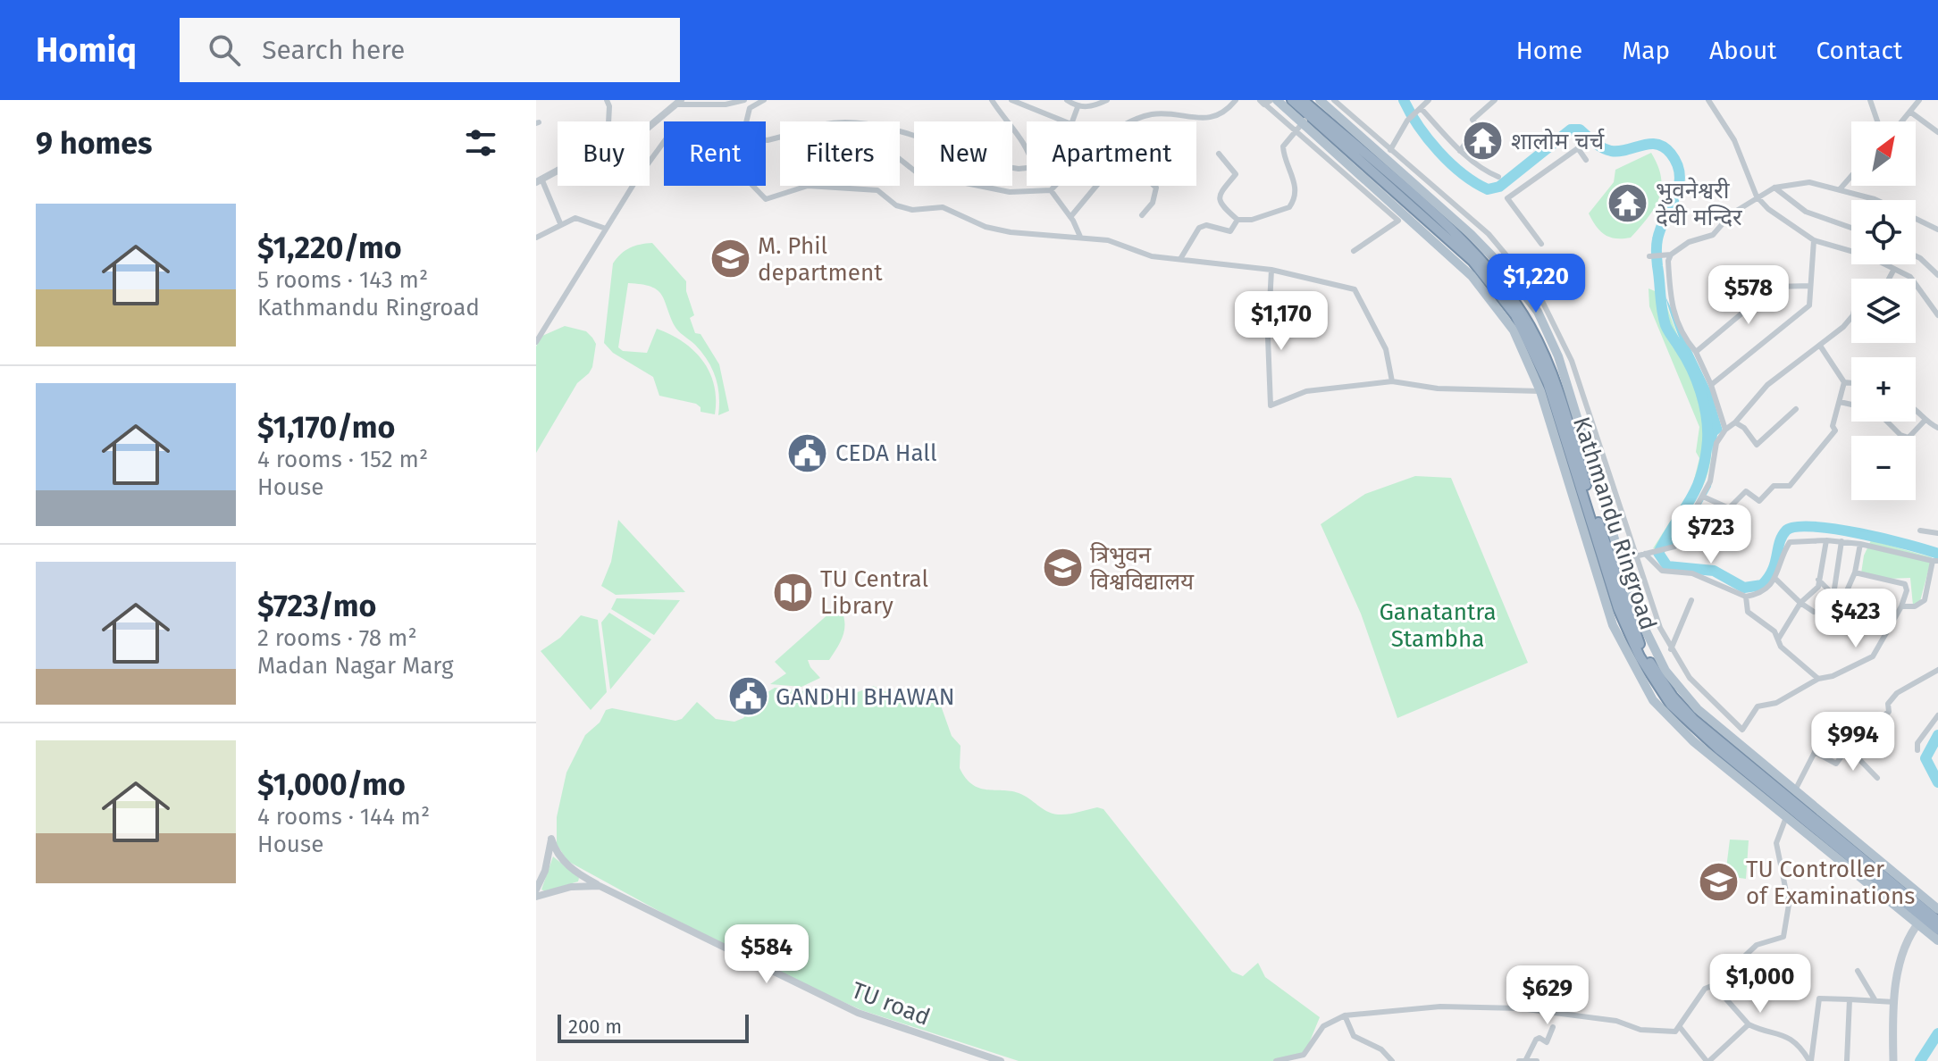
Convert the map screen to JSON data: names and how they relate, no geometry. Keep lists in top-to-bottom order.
{
  "streets": {
    "highway": ["Kathmandu Ringroad"],
    "street": ["TU road"]
  },
  "parks": ["Ganatantra Stambha"],
  "places": {
    "temple": ["शालोम चर्च", "भुवनेश्वरी देवी मन्दिर"],
    "school or university": ["M. Phil department", "त्रिभुवन विश्वविद्यालय", "TU Controller of Examinations"],
    "public building": ["CEDA Hall", "GANDHI BHAWAN"],
    "library": ["TU Central Library"]
  },
  "scale_bar": "200 m",
  "north": "top right",
  "page": {
    "header": "Homiq",
    "search": "Search here",
    "nav": [
      "Home",
      "Map",
      "About",
      "Contact"
    ],
    "heading": "9 homes",
    "map_buttons": ["+", "−"],
    "chip": [
      "Buy",
      "Rent",
      "Filters",
      "New",
      "Apartment"
    ],
    "list": [
      {
        "name": "$1,220/mo",
        "note": "5 rooms · 143 m² · Kathmandu Ringroad"
      },
      {
        "name": "$1,170/mo",
        "note": "4 rooms · 152 m² · House"
      },
      {
        "name": "$723/mo",
        "note": "2 rooms · 78 m² · Madan Nagar Marg"
      },
      {
        "name": "$1,000/mo",
        "note": "4 rooms · 144 m² · House"
      }
    ],
    "price": [
      "$1,220",
      "$578",
      "$1,170",
      "$723",
      "$423",
      "$994",
      "$584",
      "$1,000",
      "$629"
    ],
    "scale": "200 m"
  }
}
